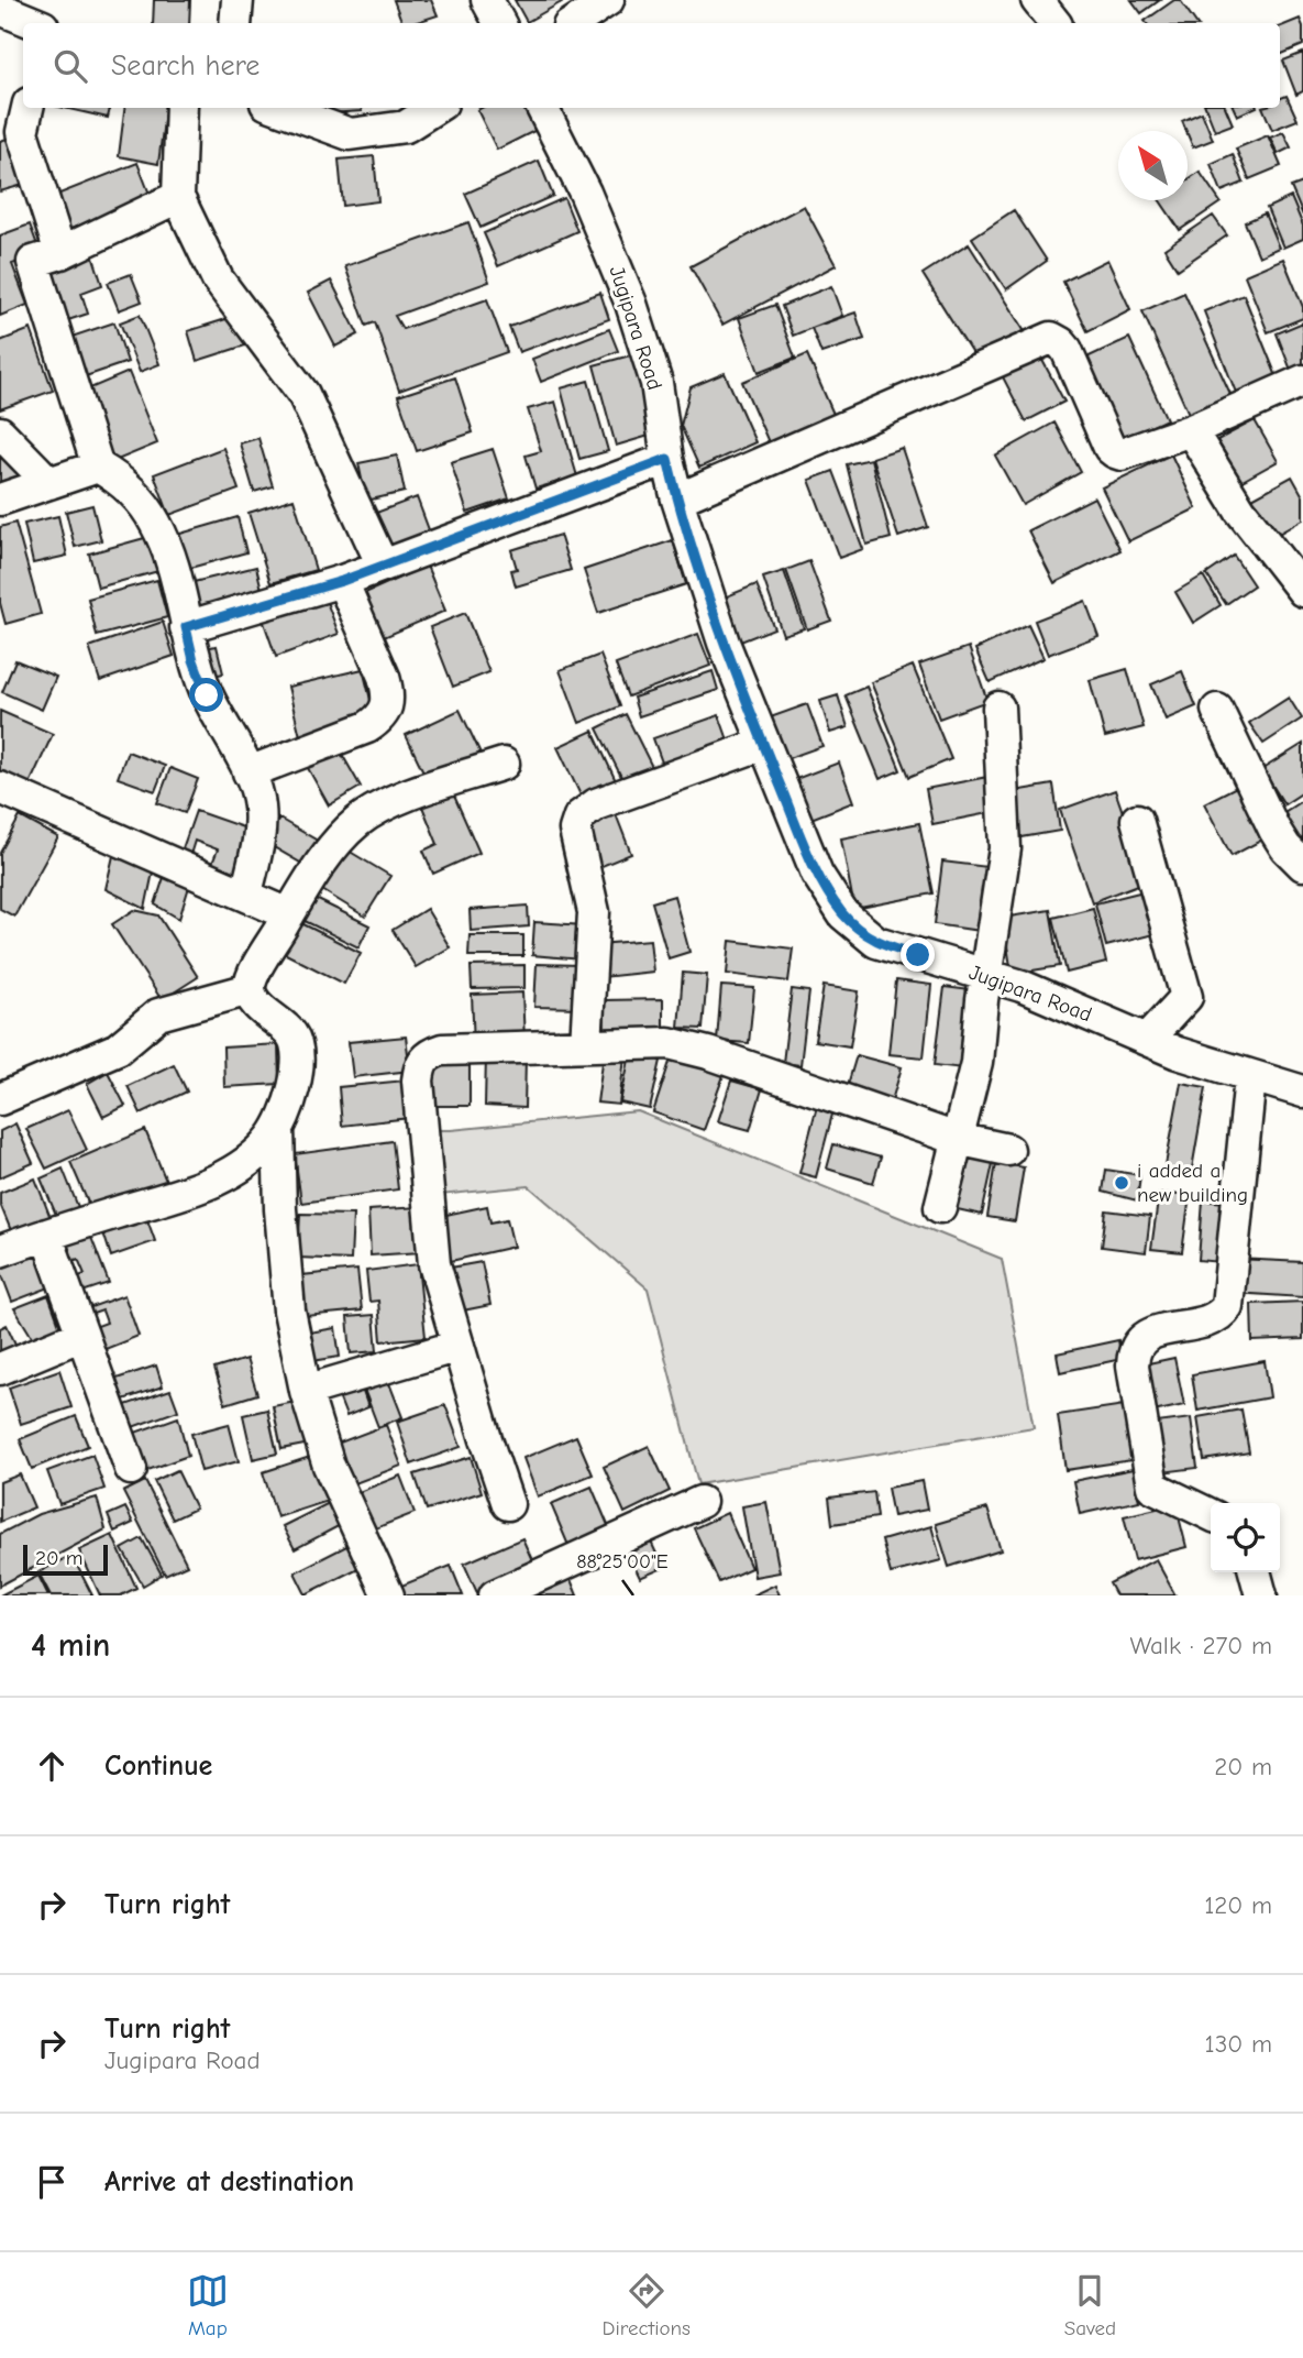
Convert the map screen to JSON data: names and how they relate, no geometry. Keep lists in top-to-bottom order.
{
  "streets": {
    "street": ["Jugipara Road"]
  },
  "places": ["i added a new building"],
  "scale_bar": "20 m",
  "north": "top left",
  "page": {
    "search": "Search here",
    "scale": "20 m",
    "heading": ["4 min", "Walk · 270 m"],
    "list": [
      ["Continue", "20 m"],
      ["Turn right", "120 m"],
      ["Turn right", "Jugipara Road", "130 m"],
      "Arrive at destination"
    ],
    "nav": ["Map", "Directions", "Saved"]
  },
  "coordinates": ["88°25'00\"E"]
}
